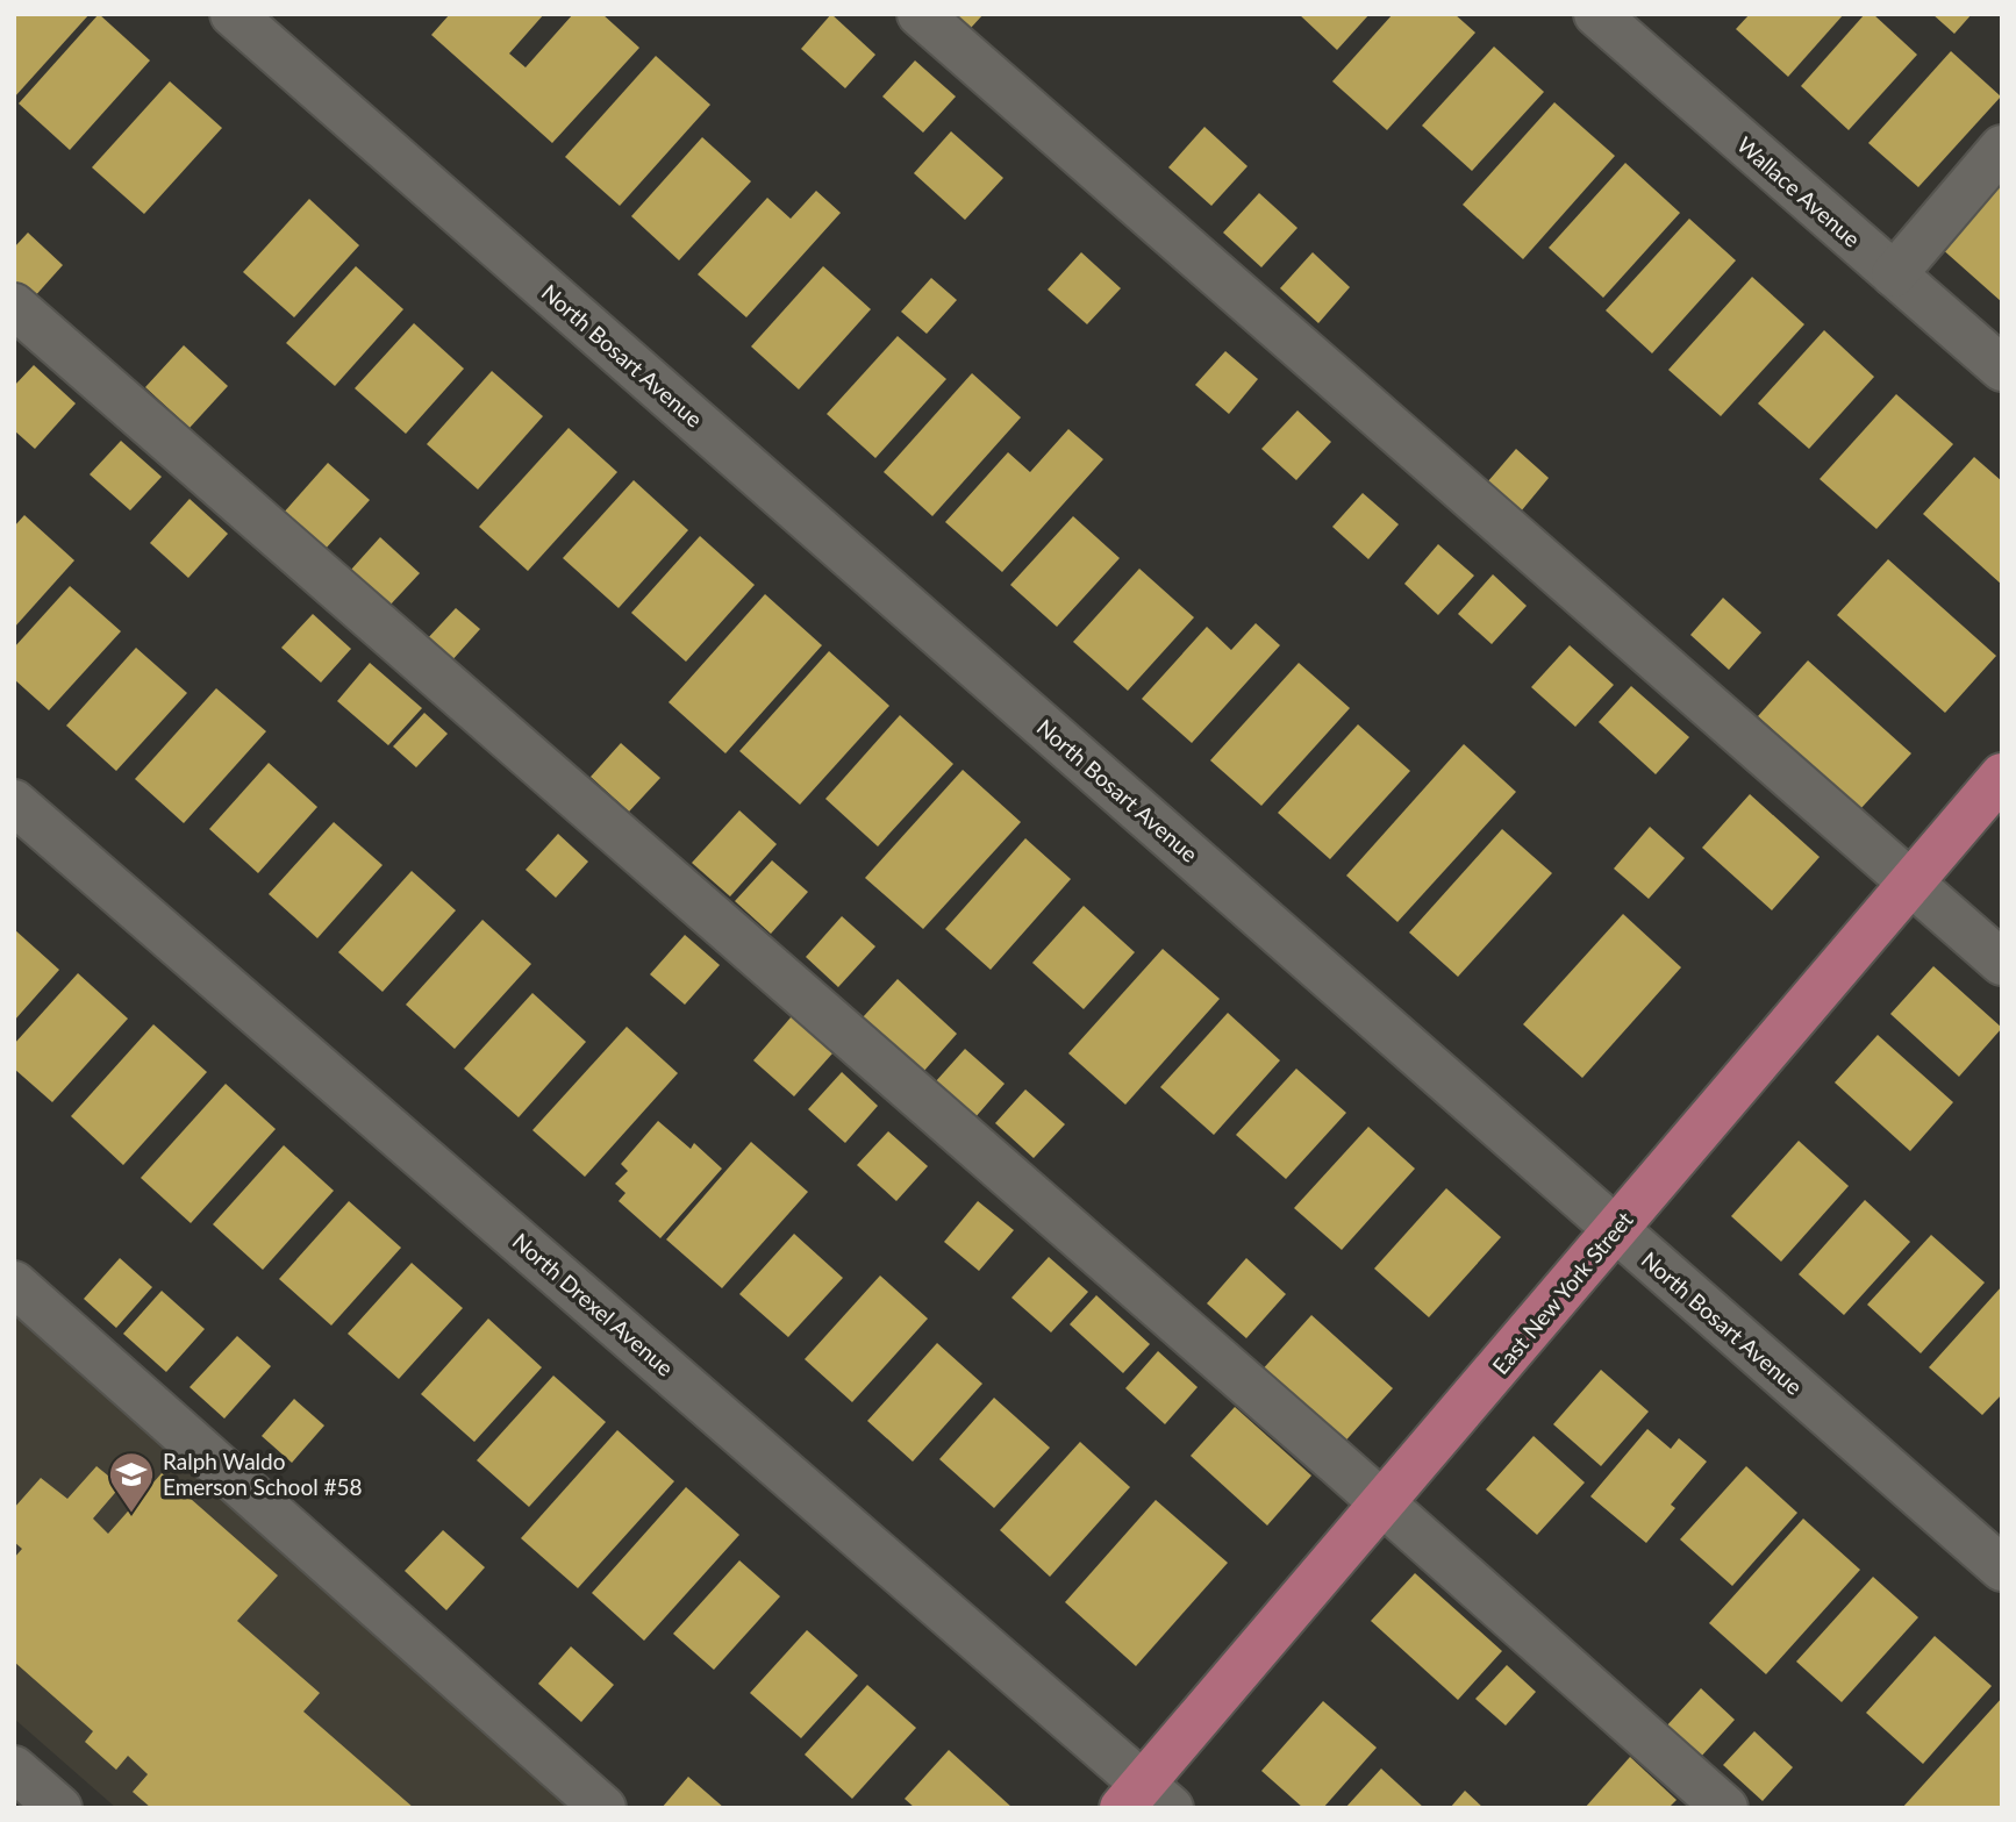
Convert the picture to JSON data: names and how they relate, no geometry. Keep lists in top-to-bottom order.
{
  "streets": {
    "main road": ["East New York Street"],
    "street": ["Wallace Avenue", "North Bosart Avenue", "North Drexel Avenue"]
  },
  "crossings": [
    ["North Bosart Avenue", "East New York Street"],
    ["East New York Street", "North Drexel Avenue"]
  ],
  "places": {
    "school or university": ["Ralph Waldo Emerson School #58"]
  }
}
